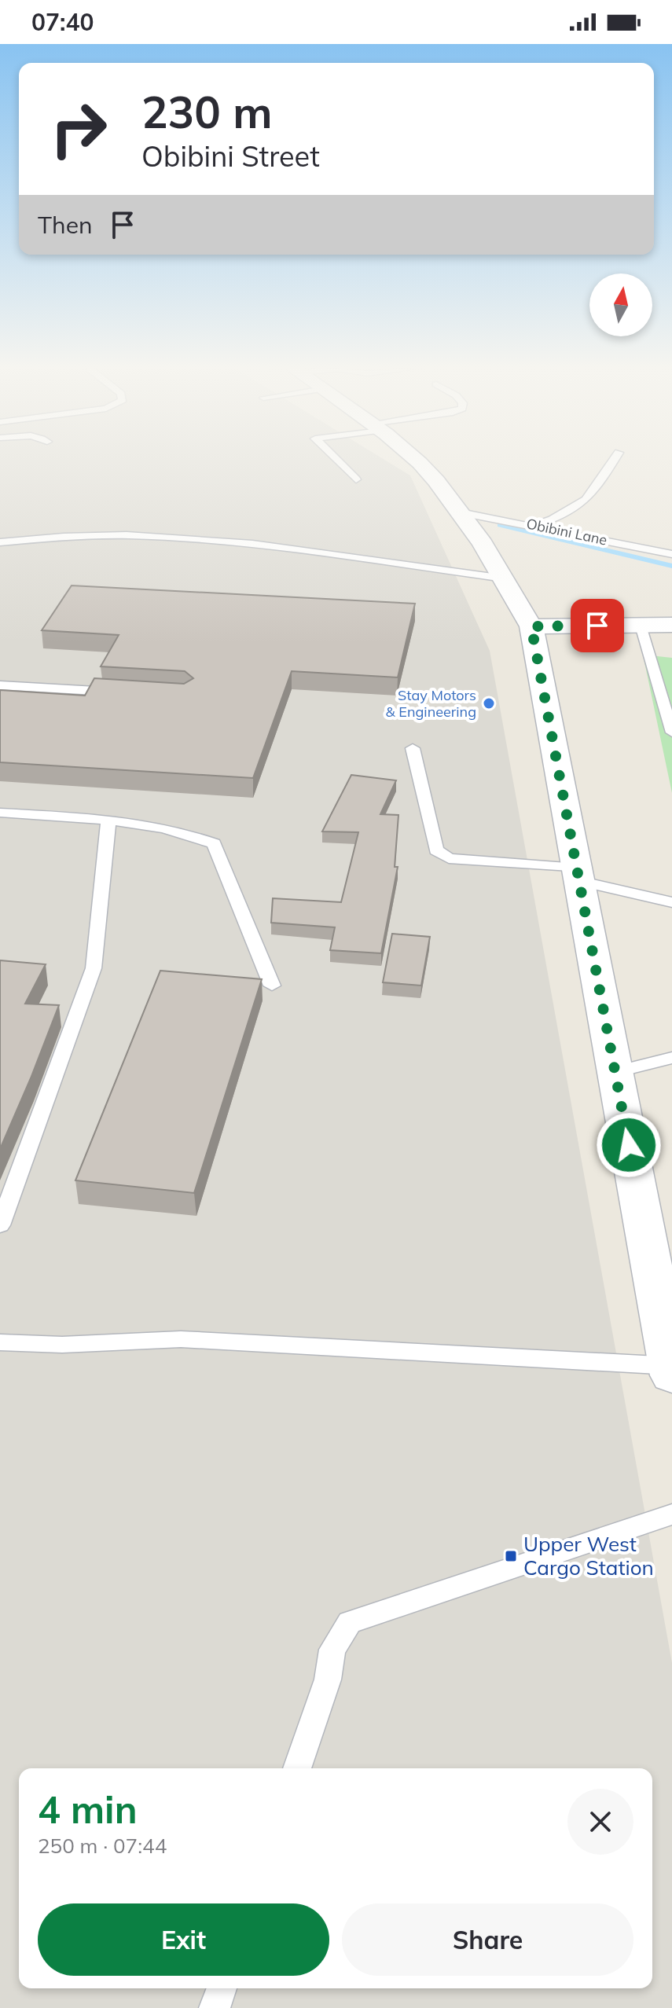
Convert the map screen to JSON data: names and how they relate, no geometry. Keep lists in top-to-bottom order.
{
  "streets": {
    "lane": ["Obibini Lane"]
  },
  "places": {
    "other": ["Stay Motors & Engineering"],
    "transit": ["Upper West Cargo Station"]
  },
  "north": "top",
  "page": {
    "status": "07:40",
    "turn": ["230 m", "Obibini Street"],
    "then": "Then",
    "heading": ["4 min", "250 m · 07:44"],
    "buttons": ["Exit", "Share"]
  }
}
